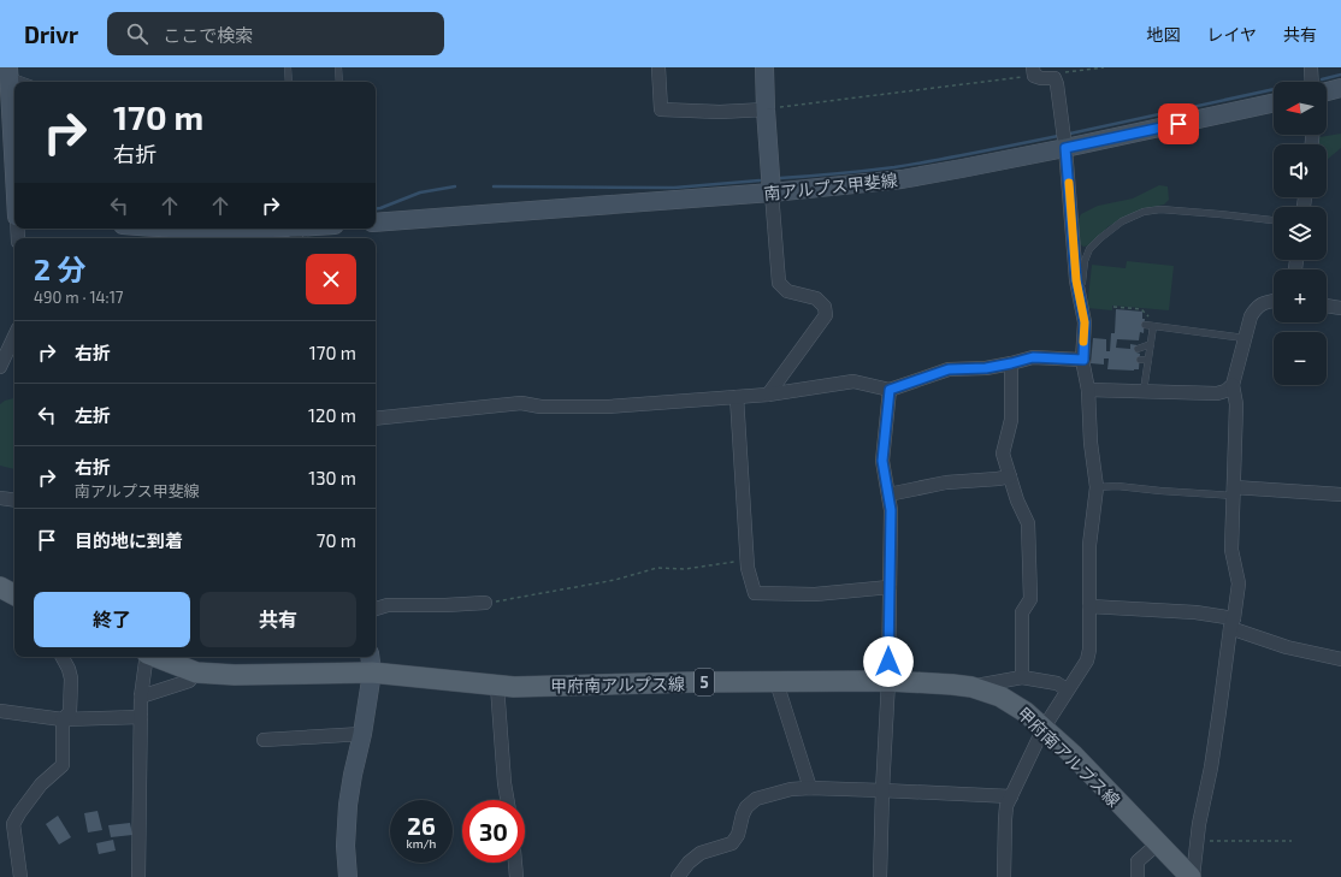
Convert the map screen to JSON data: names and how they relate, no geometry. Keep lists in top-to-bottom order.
{
  "streets": {
    "main road": ["南アルプス甲斐線", "5", "甲府南アルプス線"]
  },
  "north": "left",
  "page": {
    "header": "Drivr",
    "search": "ここで検索",
    "nav": ["地図", "レイヤ", "共有"],
    "map_buttons": ["+", "−"],
    "turn": ["170 m", "右折"],
    "heading": ["2 分", "490 m · 14:17"],
    "list": [
      {
        "name": "右折",
        "value": "170 m"
      },
      {
        "name": "左折",
        "value": "120 m"
      },
      {
        "name": "右折",
        "note": "南アルプス甲斐線",
        "value": "130 m"
      },
      {
        "name": "目的地に到着",
        "value": "70 m"
      }
    ],
    "buttons": ["終了", "共有"],
    "speed": "26 km/h",
    "limit": "30"
  }
}
